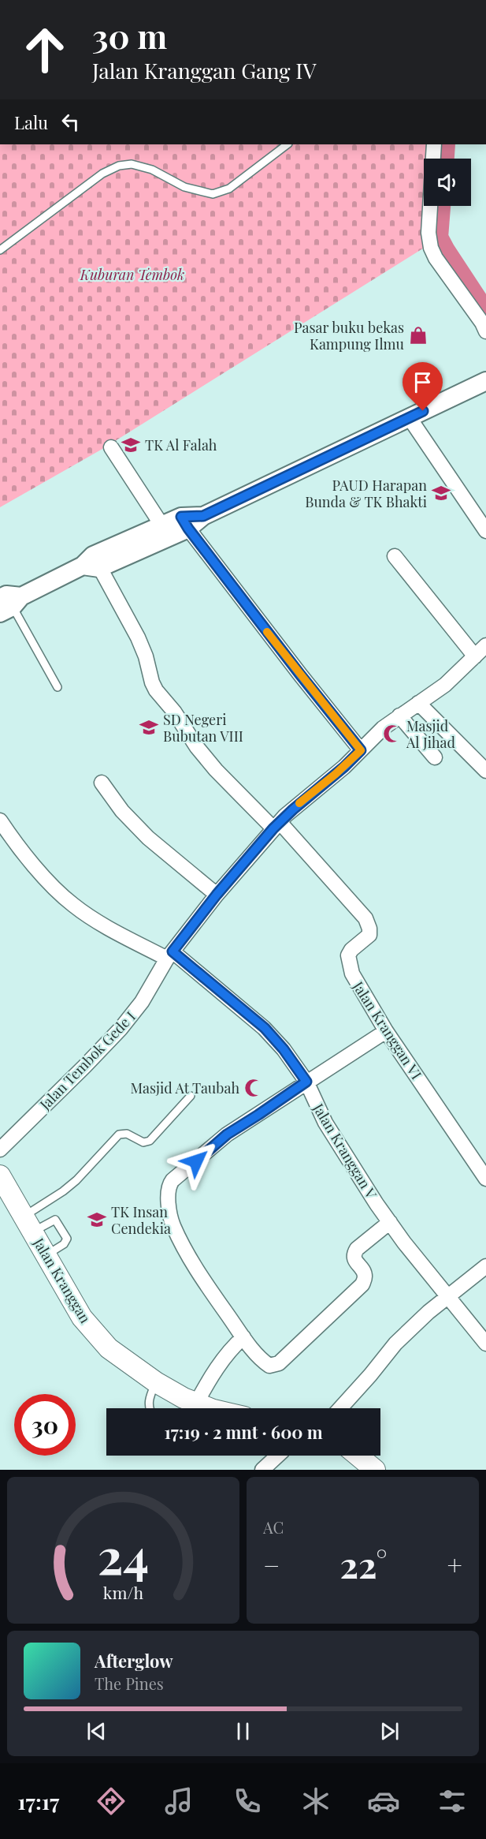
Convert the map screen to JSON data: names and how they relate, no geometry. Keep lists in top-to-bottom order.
{
  "streets": {
    "main road": ["Jalan Kranggan"],
    "street": ["Jalan Kranggan VI", "Jalan Tembok Gede I", "Jalan Kranggan V"]
  },
  "crossings": [
    ["Jalan Kranggan VI", "Jalan Tembok Gede I"],
    ["Jalan Tembok Gede I", "Jalan Kranggan V"]
  ],
  "parks": ["Kuburan Tembok"],
  "places": {
    "shop": ["Pasar buku bekas Kampung Ilmu"],
    "school or university": [
      "TK Al Falah",
      "PAUD Harapan Bunda & TK Bhakti",
      "SD Negeri Bubutan VIII",
      "TK Insan Cendekia"
    ],
    "mosque": ["Masjid Al Jihad", "Masjid At Taubah"]
  },
  "page": {
    "turn": ["30 m", "Jalan Kranggan Gang IV"],
    "then": "Lalu",
    "limit": "30",
    "trip": "17:19 · 2 mnt · 600 m",
    "tile": "AC",
    "heat": ["−", "22°", "+"],
    "song": ["Afterglow", "The Pines"],
    "tabs": "17:17",
    "gauge": ["24", "km/h"]
  }
}
